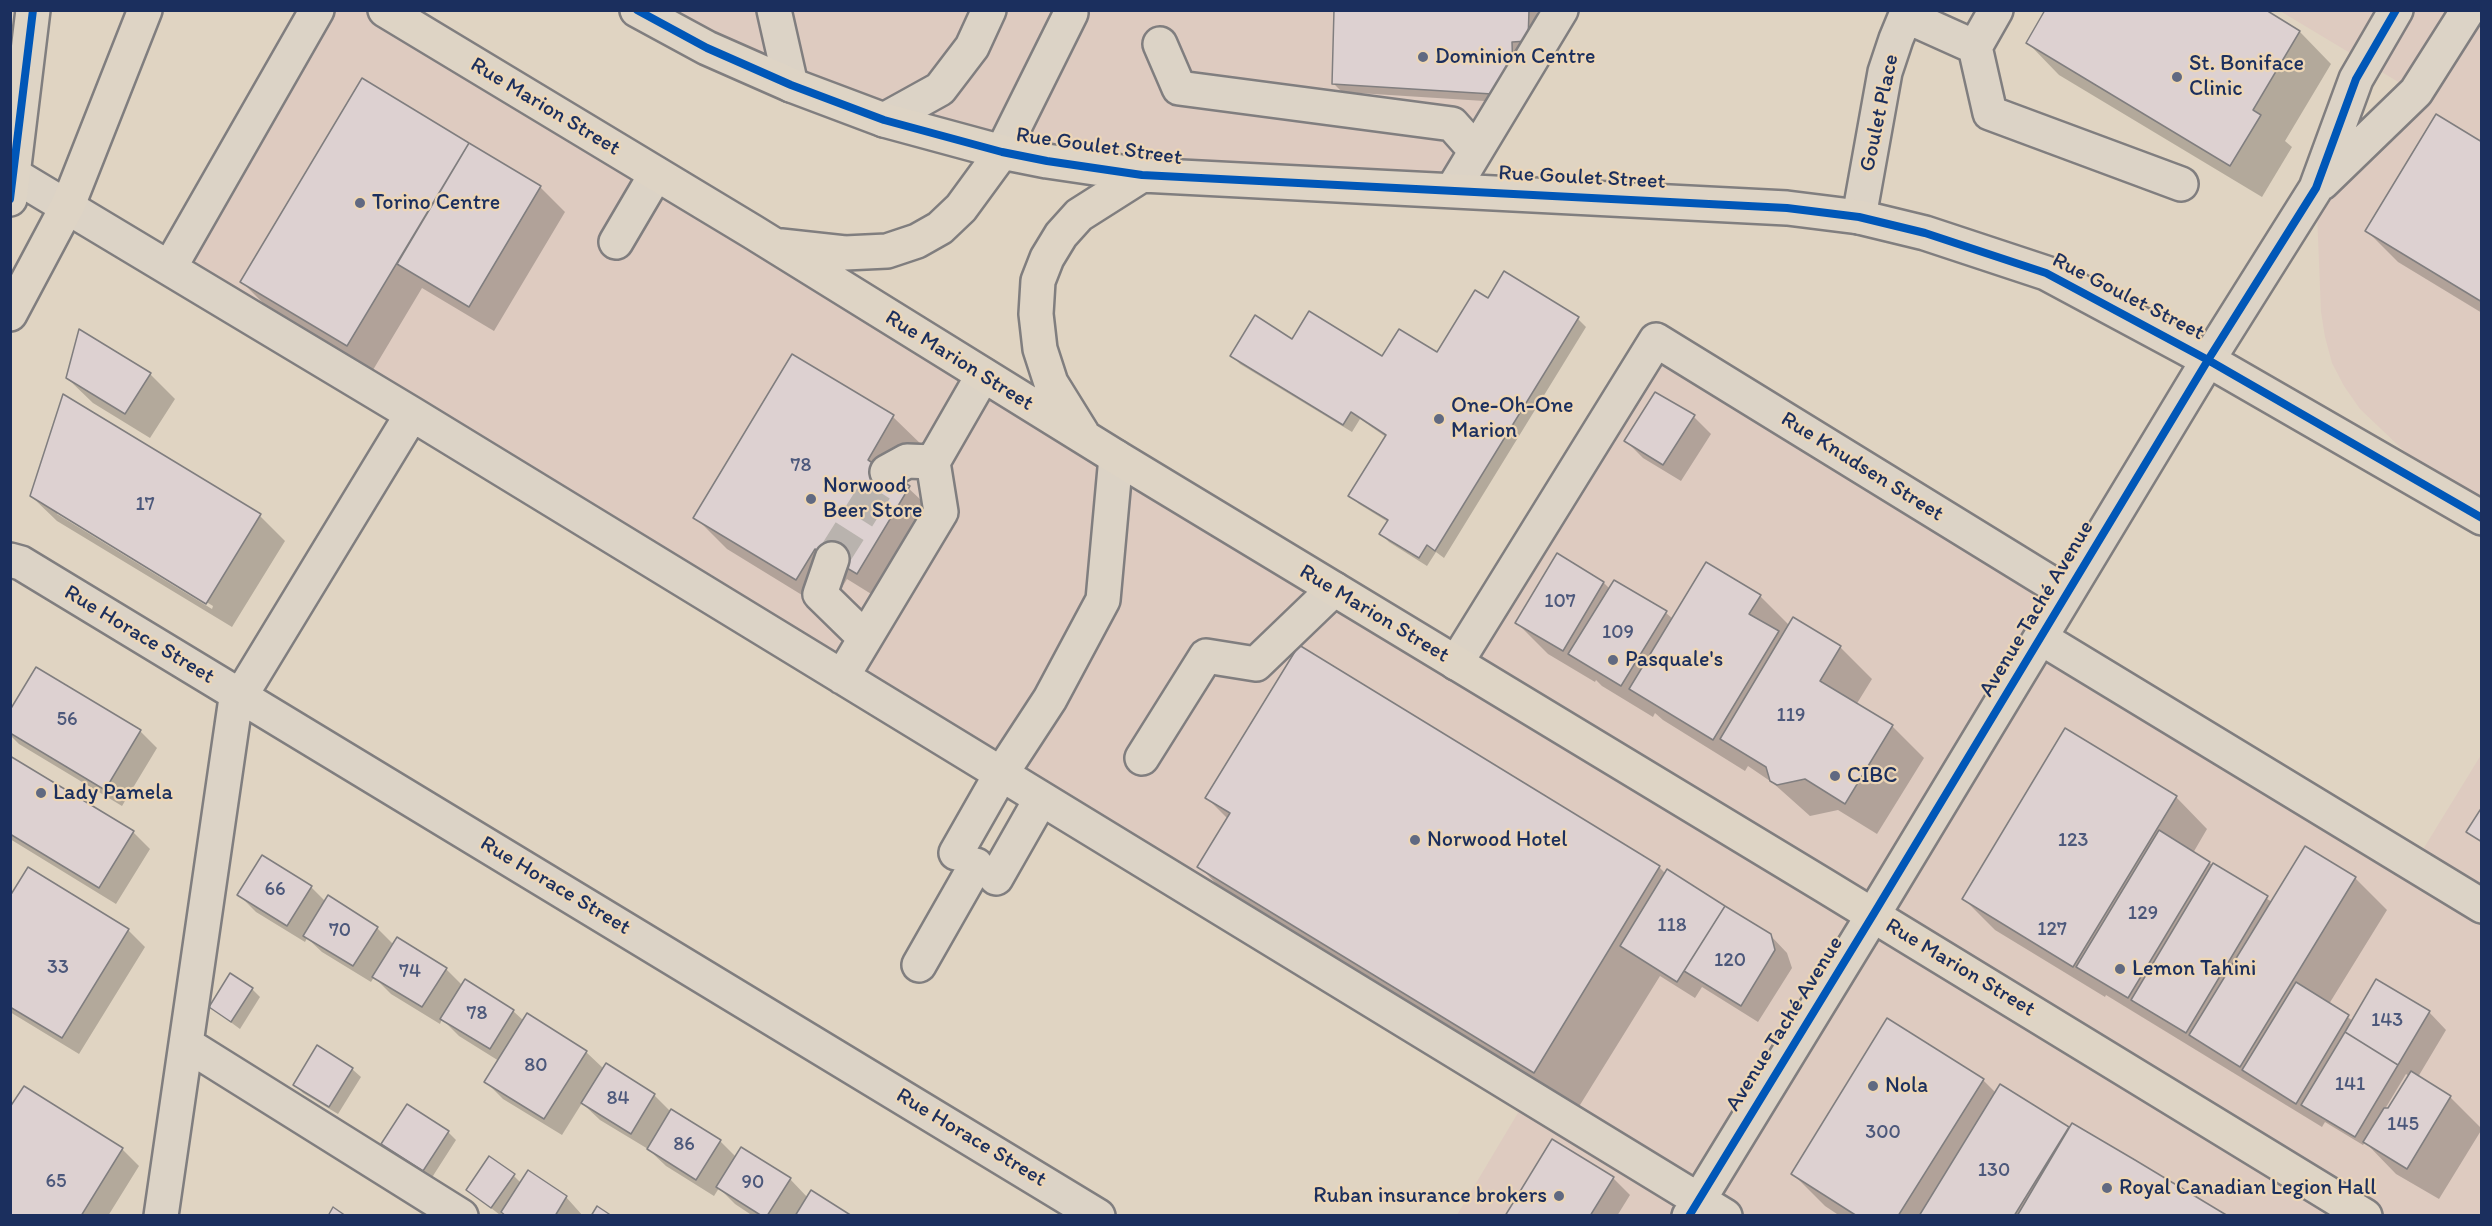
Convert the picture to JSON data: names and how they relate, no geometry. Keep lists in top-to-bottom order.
{
  "streets": {
    "main road": ["Rue Marion Street", "Rue Goulet Street"],
    "street": [
      "Goulet Place",
      "Rue Knudsen Street",
      "Avenue Taché Avenue",
      "Rue Horace Street"
    ]
  },
  "crossings": [
    ["Rue Marion Street", "Rue Knudsen Street"],
    ["Rue Marion Street", "Avenue Taché Avenue"],
    ["Goulet Place", "Rue Goulet Street"],
    ["Rue Goulet Street", "Avenue Taché Avenue"],
    ["Rue Knudsen Street", "Avenue Taché Avenue"]
  ],
  "places": [
    "Dominion Centre",
    "St. Boniface Clinic",
    "Torino Centre",
    "One-Oh-One Marion",
    "Norwood Beer Store",
    "Pasquale's",
    "CIBC",
    "Lady Pamela",
    "Norwood Hotel",
    "Lemon Tahini",
    "Nola",
    "Royal Canadian Legion Hall",
    "Ruban insurance brokers"
  ],
  "house_numbers": [
    "78",
    "17",
    "107",
    "109",
    "119",
    "56",
    "123",
    "66",
    "129",
    "118",
    "127",
    "70",
    "120",
    "33",
    "74",
    "78",
    "143",
    "80",
    "141",
    "84",
    "145",
    "300",
    "86",
    "130",
    "65",
    "90"
  ]
}
